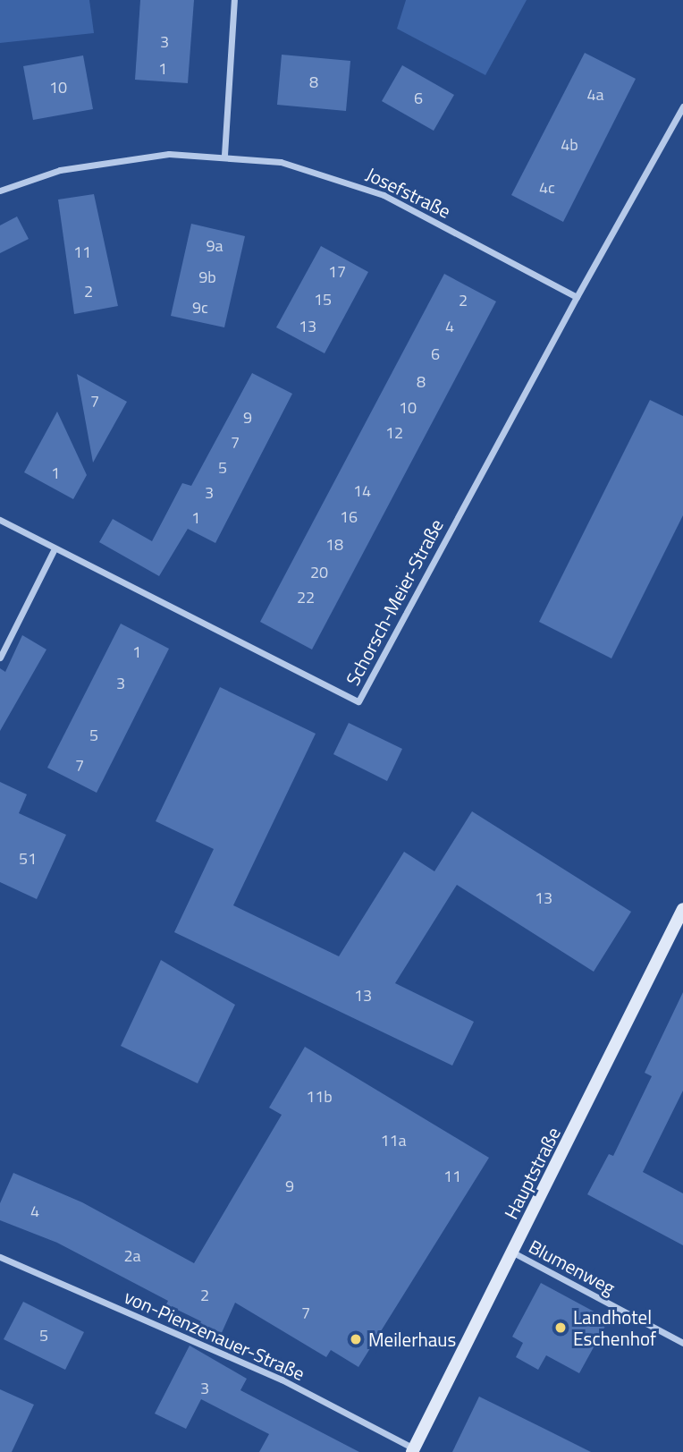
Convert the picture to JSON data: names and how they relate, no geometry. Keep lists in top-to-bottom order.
{
  "streets": {
    "street": [
      "Josefstraße",
      "Schorsch-Meier-Straße",
      "Hauptstraße",
      "Blumenweg",
      "von-Pienzenauer-Straße"
    ]
  },
  "crossings": [
    ["Josefstraße", "Schorsch-Meier-Straße"],
    ["Hauptstraße", "Blumenweg"],
    ["Hauptstraße", "von-Pienzenauer-Straße"]
  ],
  "places": ["Landhotel Eschenhof", "Meilerhaus"],
  "house_numbers": [
    "3",
    "1",
    "8",
    "10",
    "4a",
    "6",
    "4b",
    "4c",
    "9a",
    "11",
    "17",
    "9b",
    "2",
    "15",
    "2",
    "9c",
    "13",
    "4",
    "6",
    "8",
    "7",
    "10",
    "9",
    "12",
    "7",
    "5",
    "1",
    "14",
    "3",
    "16",
    "1",
    "18",
    "20",
    "22",
    "1",
    "3",
    "5",
    "7",
    "51",
    "13",
    "13",
    "11b",
    "11a",
    "11",
    "9",
    "4",
    "2a",
    "2",
    "7",
    "5",
    "3"
  ]
}
